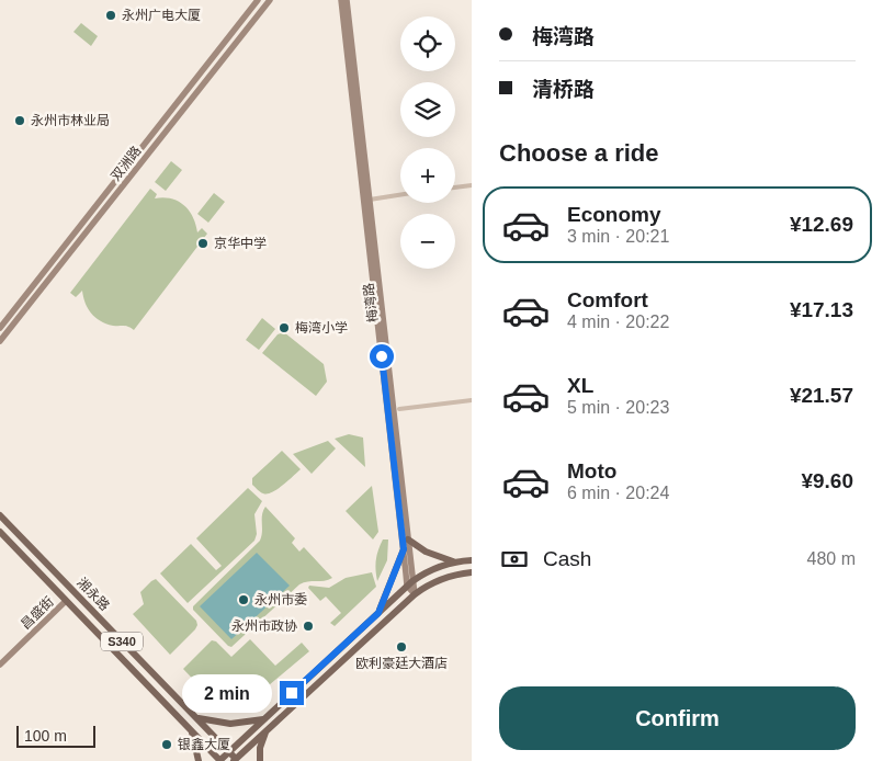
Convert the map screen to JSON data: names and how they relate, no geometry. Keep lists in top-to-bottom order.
{
  "streets": {
    "main road": ["湘永路", "S340"],
    "street": ["双洲路", "梅湾路", "昌盛街"]
  },
  "crossings": [
    ["湘永路", "昌盛街"]
  ],
  "places": [
    "永州广电大厦",
    "永州市林业局",
    "京华中学",
    "梅湾小学",
    "永州市委",
    "永州市政协",
    "欧利豪廷大酒店",
    "银鑫大厦"
  ],
  "scale_bar": "100 m",
  "page": {
    "banner": ["梅湾路", "清桥路"],
    "map_buttons": ["+", "−"],
    "heading": "Choose a ride",
    "list": [
      {
        "name": "Economy",
        "note": "3 min · 20:21",
        "value": "¥12.69"
      },
      {
        "name": "Comfort",
        "note": "4 min · 20:22",
        "value": "¥17.13"
      },
      {
        "name": "XL",
        "note": "5 min · 20:23",
        "value": "¥21.57"
      },
      {
        "name": "Moto",
        "note": "6 min · 20:24",
        "value": "¥9.60"
      }
    ],
    "pay": ["Cash", "480 m"],
    "bubble": "2 min",
    "buttons": "Confirm",
    "scale": "100 m"
  }
}
